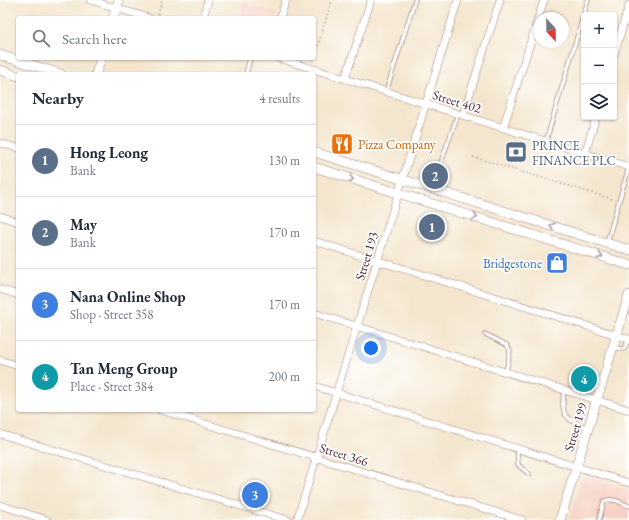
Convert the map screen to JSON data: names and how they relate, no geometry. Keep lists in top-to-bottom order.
{
  "streets": {
    "main road": ["Street 199"],
    "street": ["Street 402", "Street 193", "Street 366"]
  },
  "crossings": [
    ["Street 402", "Street 193"],
    ["Street 193", "Street 366"]
  ],
  "places": {
    "restaurant": ["Pizza Company"],
    "bank": ["PRINCE FINANCE PLC"],
    "shop": ["Bridgestone"]
  },
  "north": "bottom",
  "page": {
    "map_buttons": ["+", "−"],
    "search": "Search here",
    "heading": ["Nearby", "4 results"],
    "list": [
      {
        "mark": "1",
        "name": "Hong Leong",
        "note": "Bank",
        "value": "130 m"
      },
      {
        "mark": "2",
        "name": "May",
        "note": "Bank",
        "value": "170 m"
      },
      {
        "mark": "3",
        "name": "Nana Online Shop",
        "note": "Shop · Street 358",
        "value": "170 m"
      },
      {
        "mark": "4",
        "name": "Tan Meng Group",
        "note": "Place · Street 384",
        "value": "200 m"
      }
    ],
    "pins": [
      "2",
      "1",
      "4",
      "3"
    ]
  }
}
